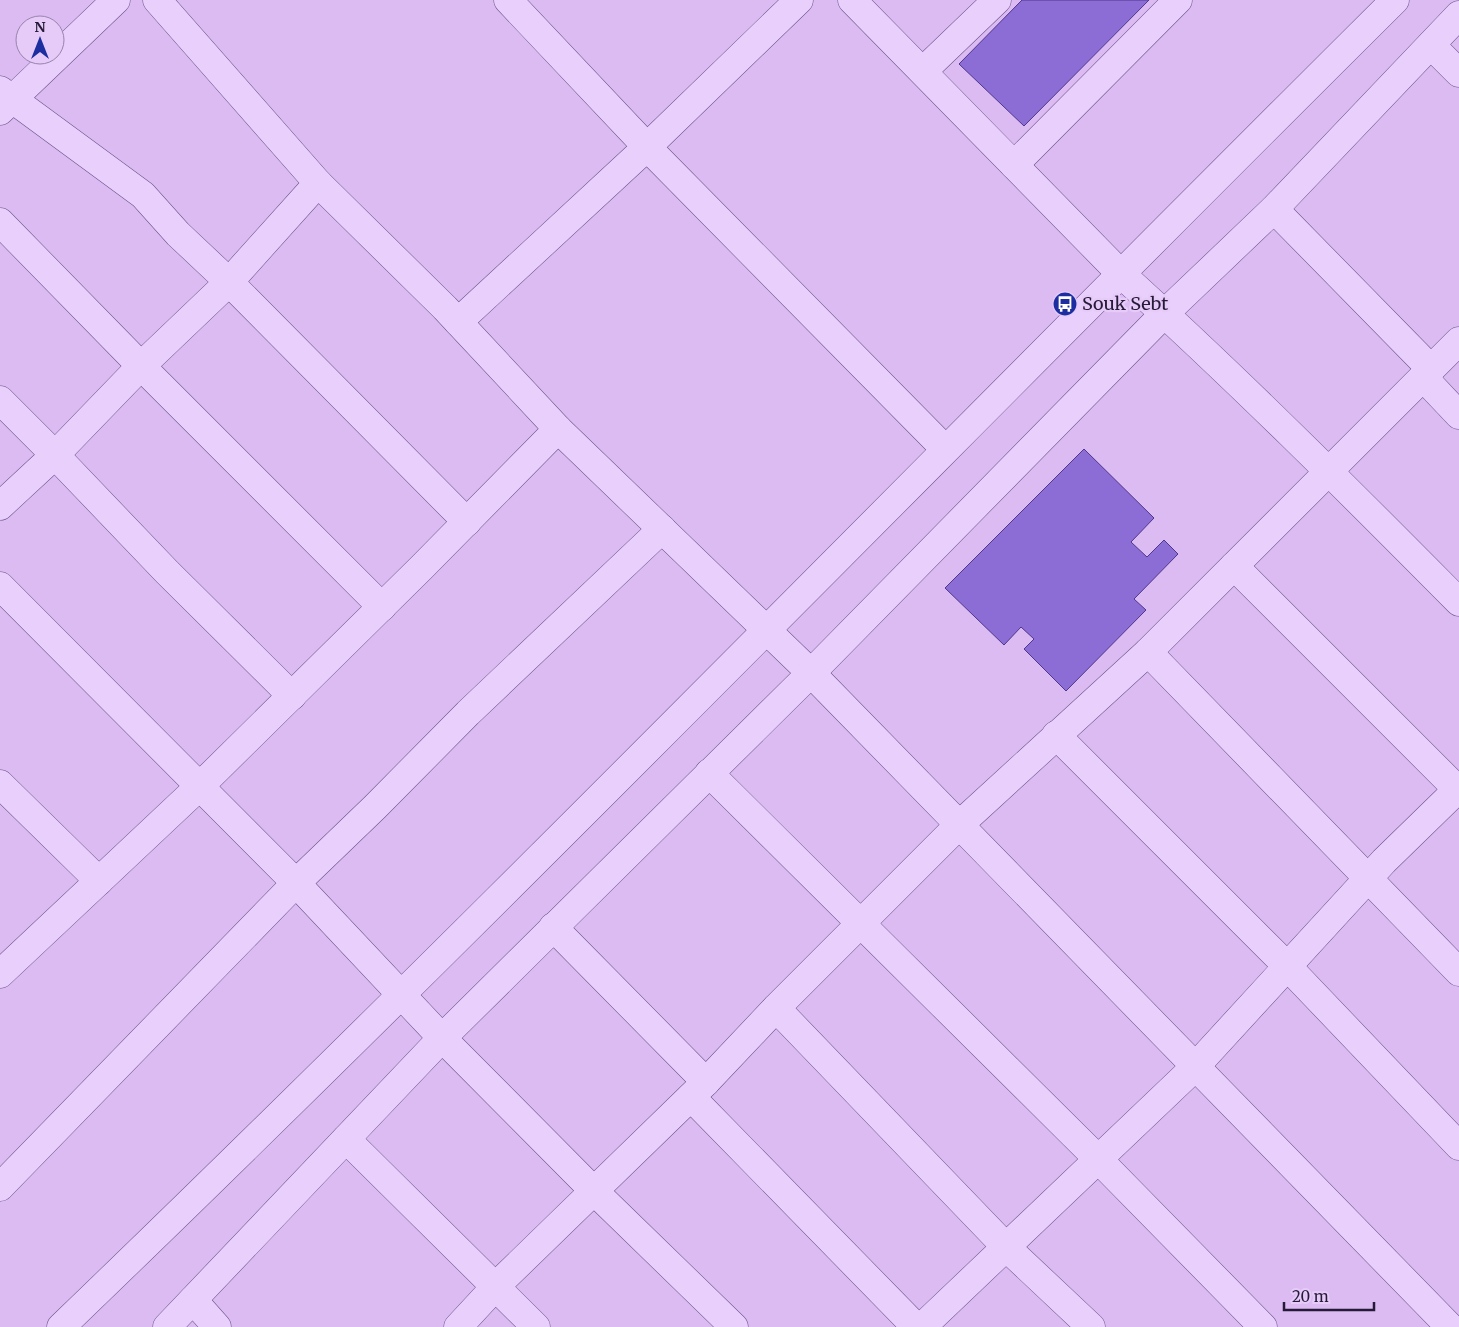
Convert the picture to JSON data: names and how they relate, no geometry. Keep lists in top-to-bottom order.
{
  "places": {
    "bus stop": ["Souk Sebt"]
  },
  "scale_bar": "20 m",
  "north": "top"
}
